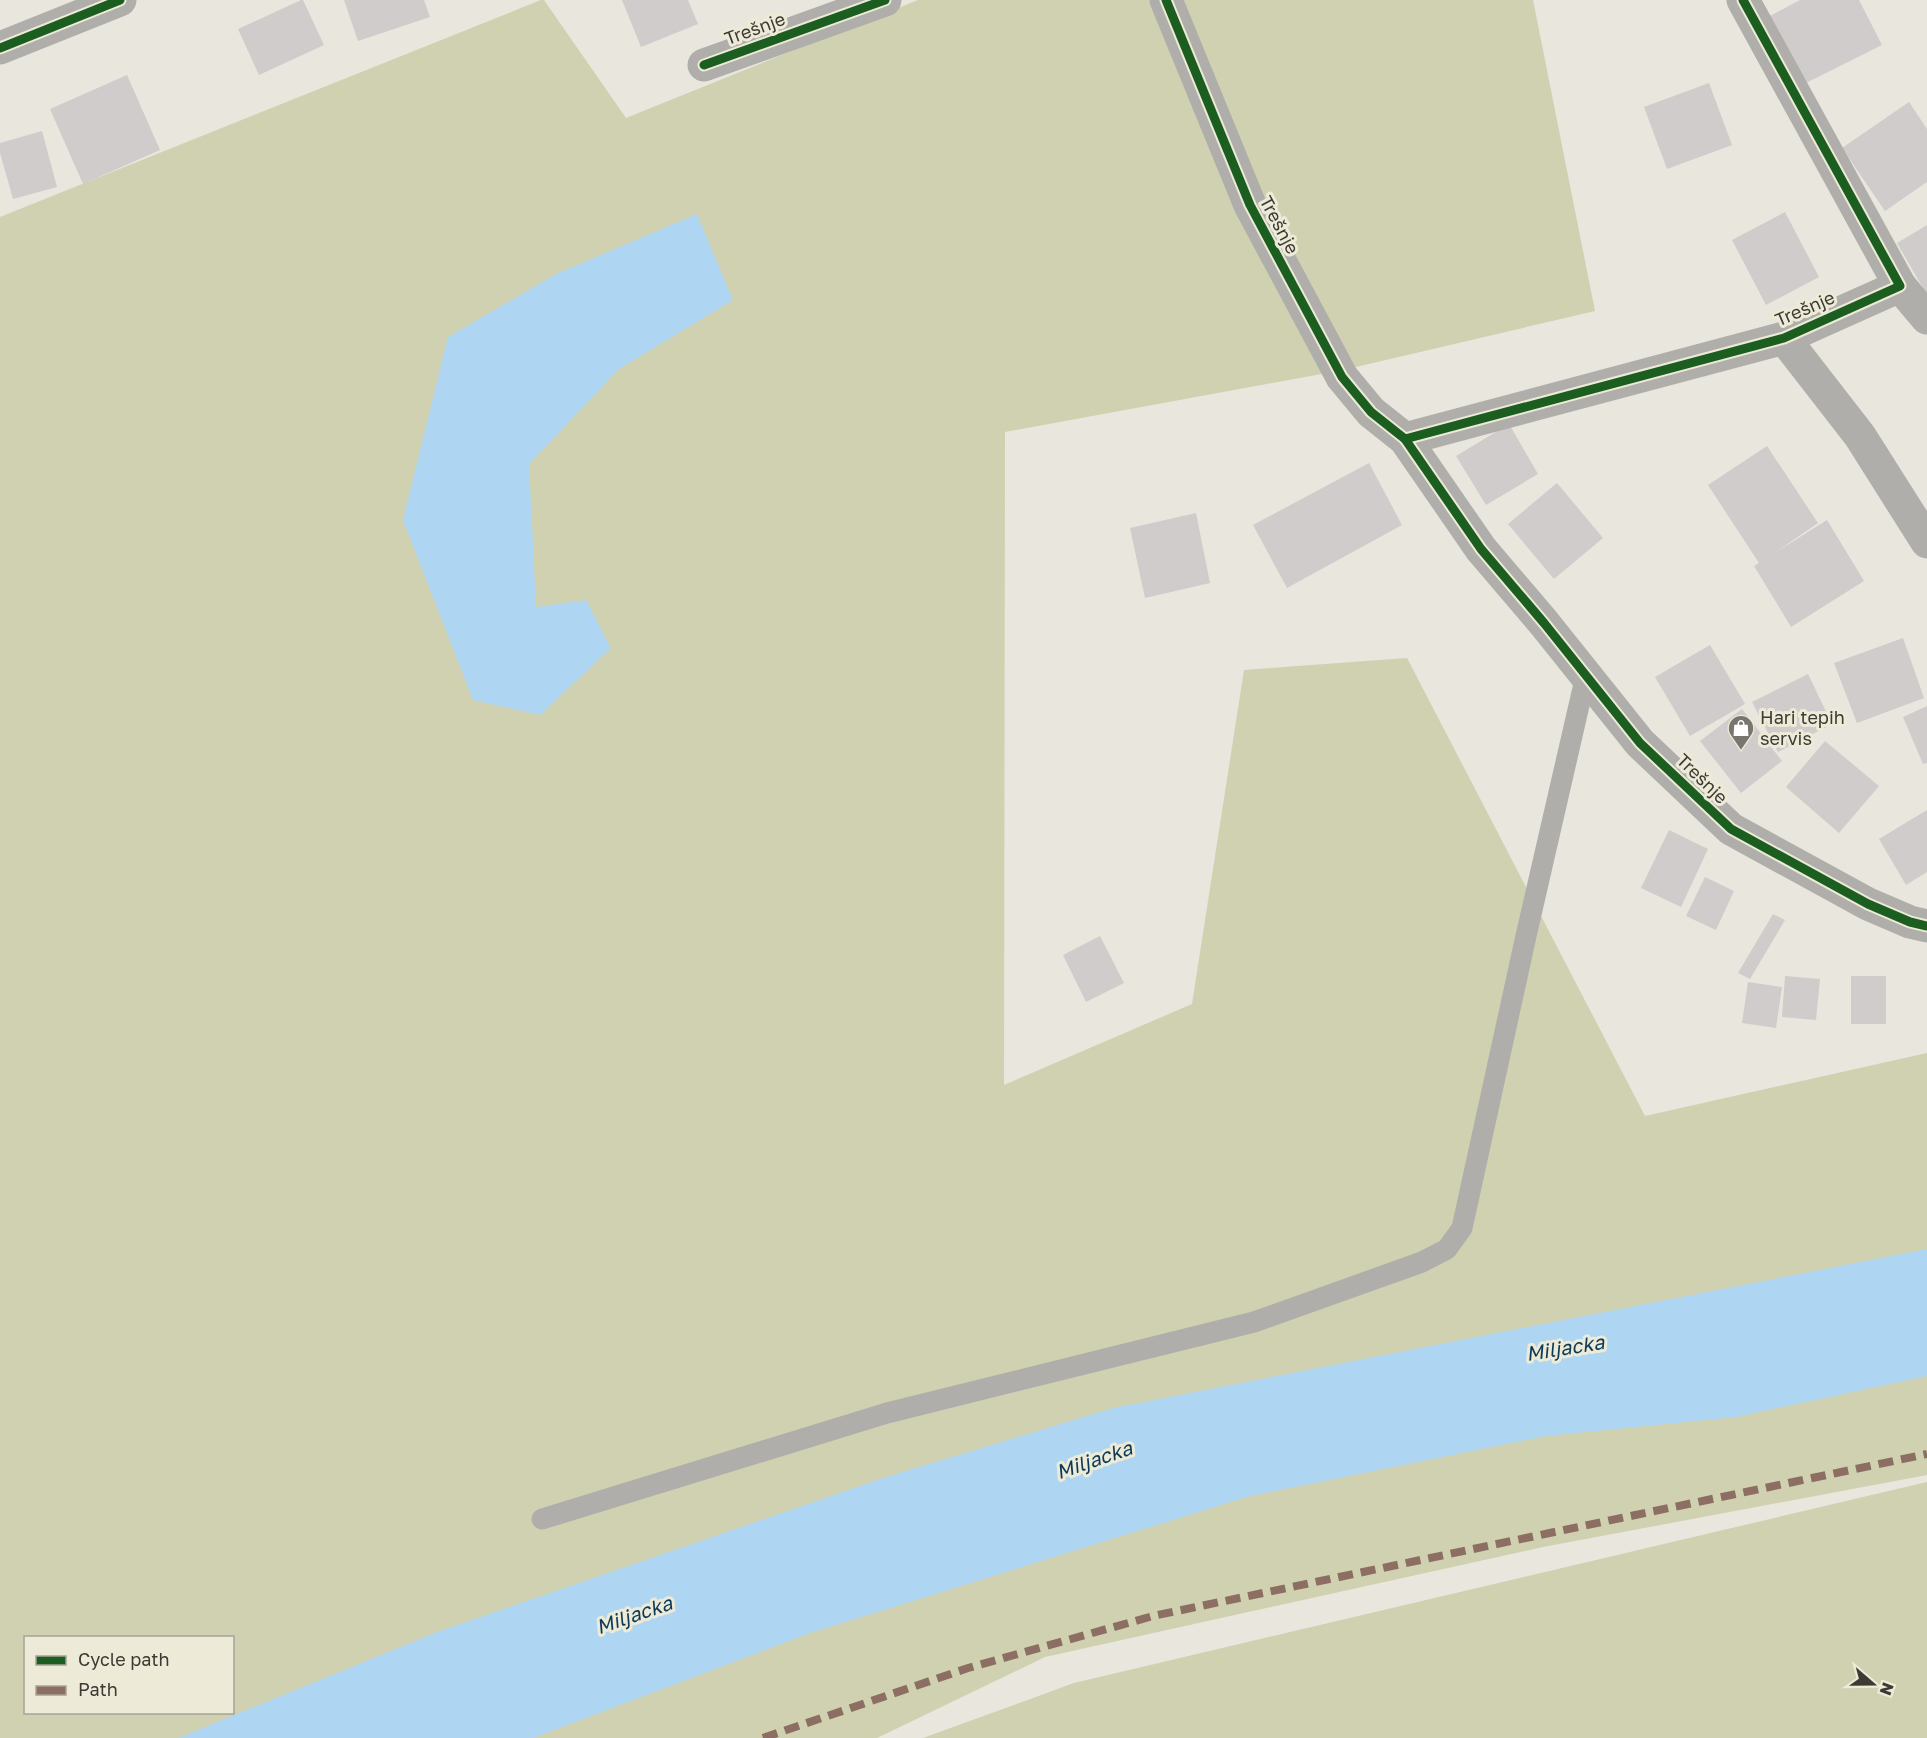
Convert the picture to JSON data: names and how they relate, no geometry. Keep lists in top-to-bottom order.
{
  "streets": {
    "street": ["Trešnje"]
  },
  "water": ["Miljacka"],
  "places": {
    "shop": ["Hari tepih servis"]
  },
  "legend": ["Cycle path", "Path"],
  "north": "right"
}
